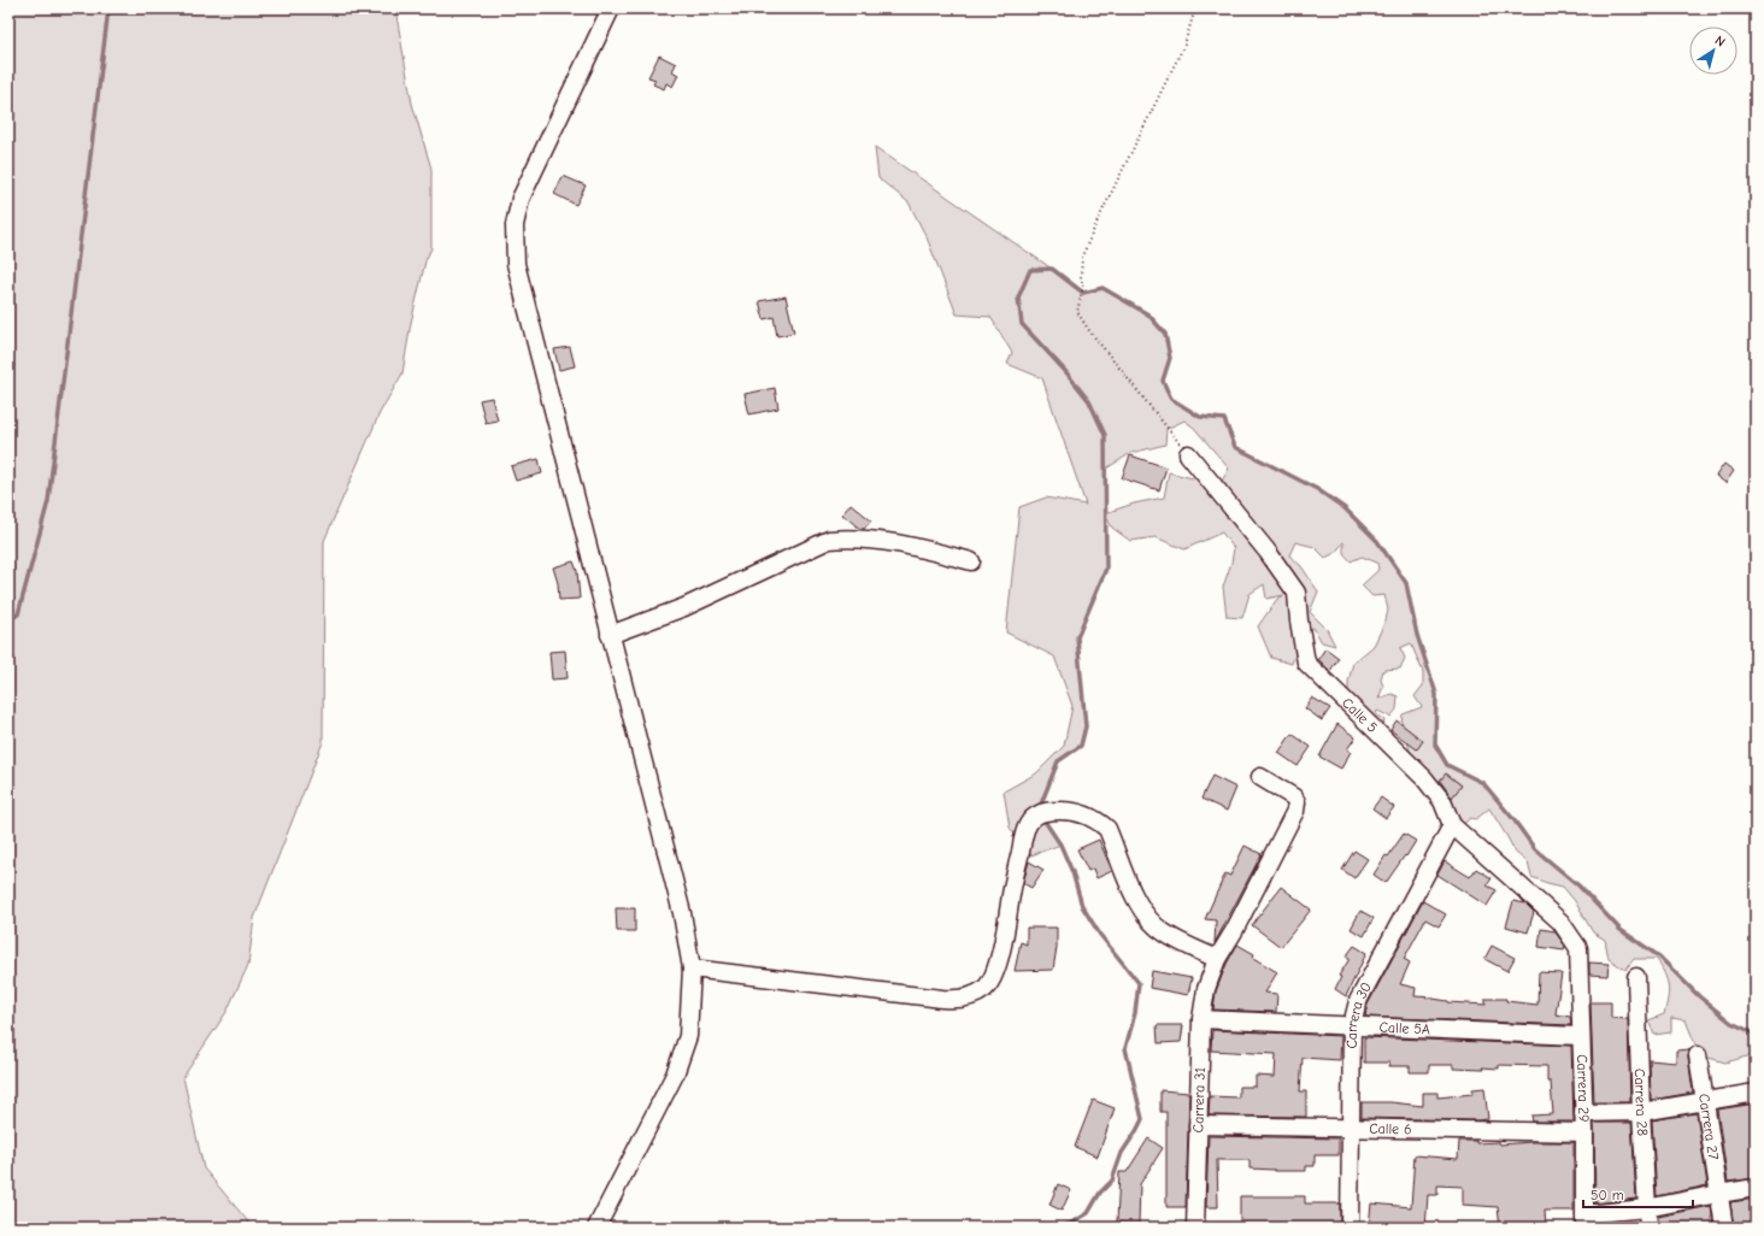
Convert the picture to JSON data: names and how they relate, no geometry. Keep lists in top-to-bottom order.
{
  "streets": {
    "street": [
      "Calle 5",
      "Carrera 30",
      "Calle 5A",
      "Carrera 29",
      "Carrera 31",
      "Carrera 28",
      "Carrera 27",
      "Calle 6"
    ]
  },
  "crossings": [
    ["Calle 5", "Carrera 30"],
    ["Calle 5", "Carrera 29"],
    ["Carrera 30", "Calle 5A"],
    ["Carrera 30", "Calle 6"],
    ["Calle 5A", "Carrera 29"],
    ["Calle 5A", "Carrera 31"],
    ["Carrera 29", "Calle 6"],
    ["Carrera 31", "Calle 6"]
  ],
  "scale_bar": "50 m",
  "north": "top right"
}
